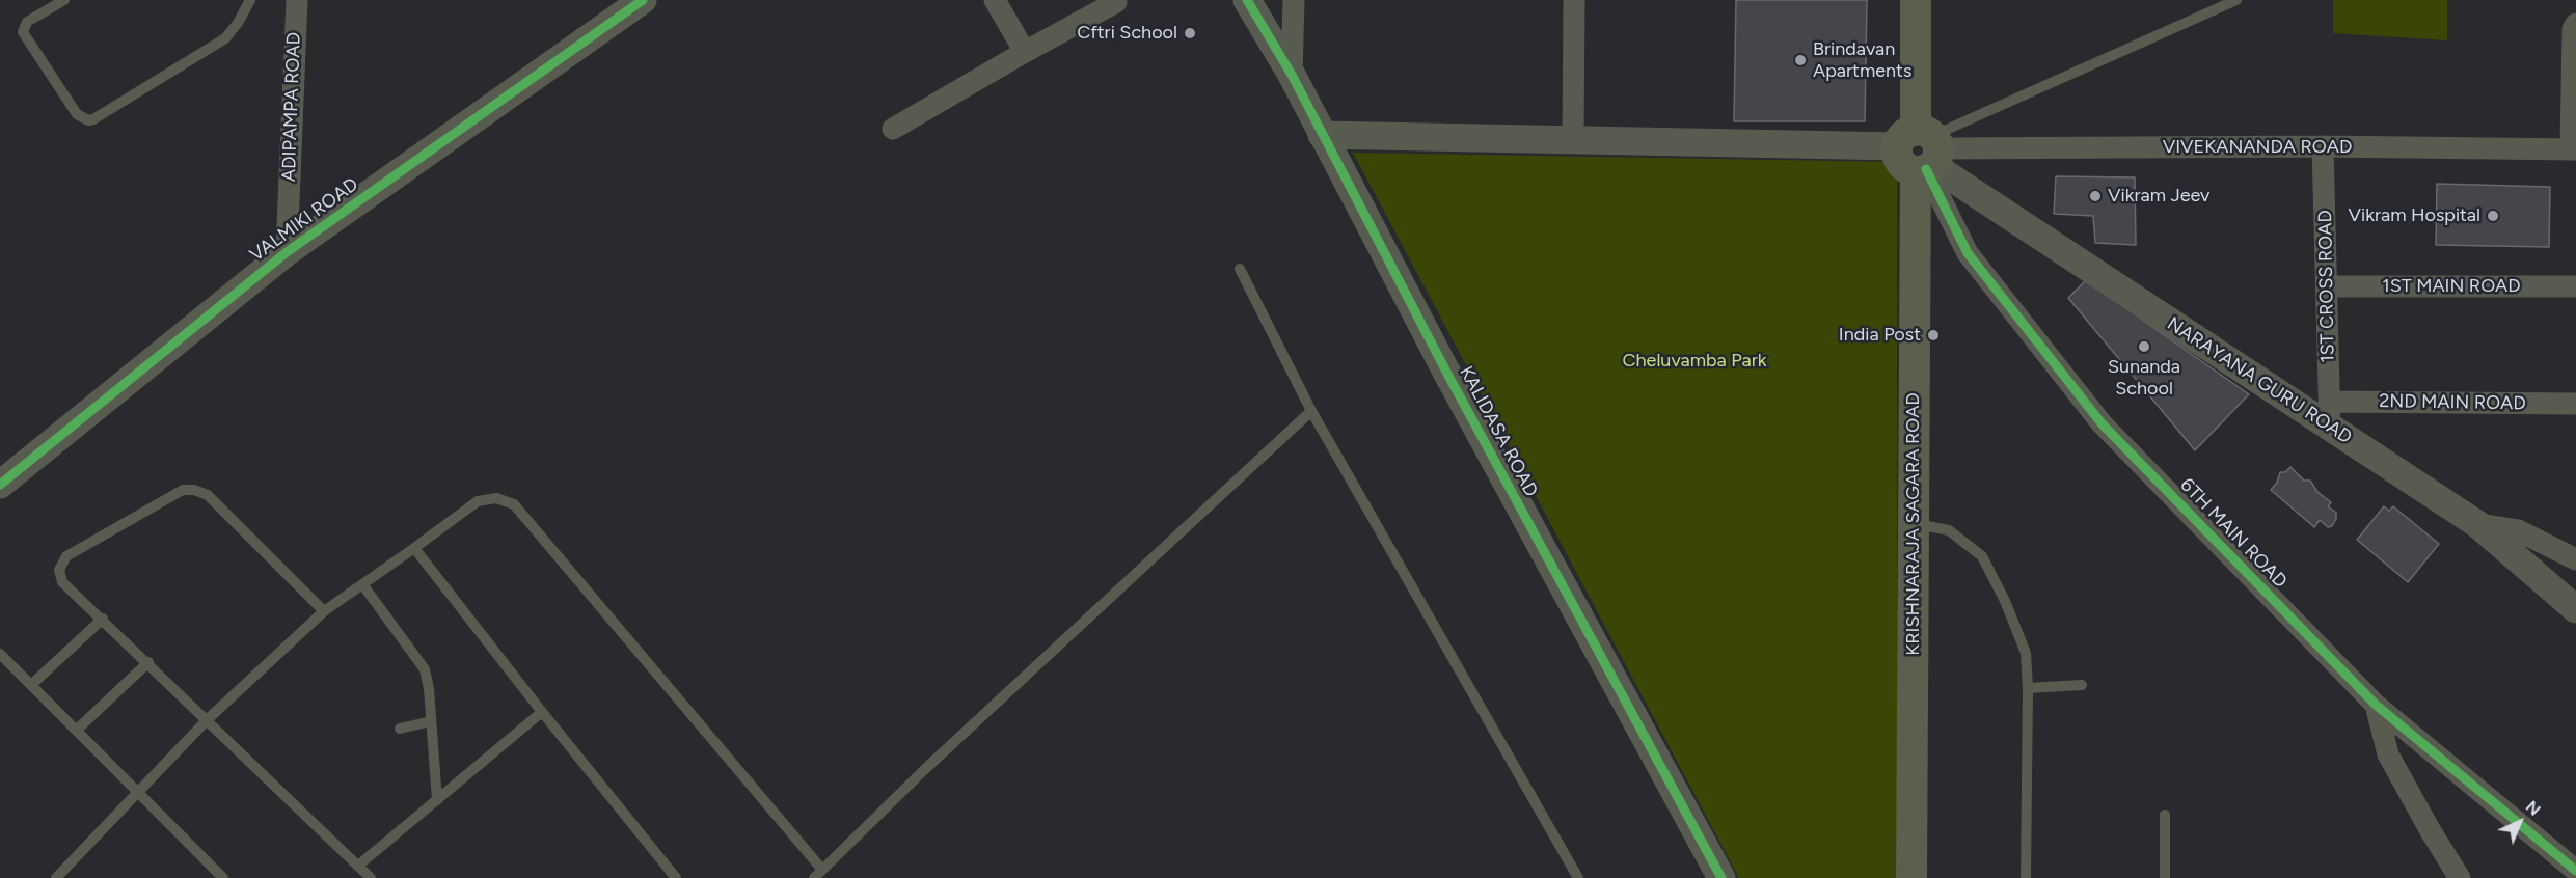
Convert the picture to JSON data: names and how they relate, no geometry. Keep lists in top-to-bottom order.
{
  "streets": {
    "main road": ["KRISHNARAJA SAGARA ROAD"],
    "street": [
      "ADIPAMPA ROAD",
      "VIVEKANANDA ROAD",
      "VALMIKI ROAD",
      "1ST CROSS ROAD",
      "1ST MAIN ROAD",
      "NARAYANA GURU ROAD",
      "2ND MAIN ROAD",
      "KALIDASA ROAD",
      "6TH MAIN ROAD"
    ]
  },
  "crossings": [
    ["ADIPAMPA ROAD", "VALMIKI ROAD"],
    ["VIVEKANANDA ROAD", "1ST CROSS ROAD"],
    ["VIVEKANANDA ROAD", "NARAYANA GURU ROAD"],
    ["VIVEKANANDA ROAD", "KRISHNARAJA SAGARA ROAD"],
    ["VIVEKANANDA ROAD", "6TH MAIN ROAD"],
    ["1ST CROSS ROAD", "1ST MAIN ROAD"],
    ["1ST CROSS ROAD", "NARAYANA GURU ROAD"],
    ["1ST CROSS ROAD", "2ND MAIN ROAD"],
    ["NARAYANA GURU ROAD", "2ND MAIN ROAD"],
    ["NARAYANA GURU ROAD", "KRISHNARAJA SAGARA ROAD"],
    ["NARAYANA GURU ROAD", "6TH MAIN ROAD"],
    ["KRISHNARAJA SAGARA ROAD", "6TH MAIN ROAD"]
  ],
  "parks": ["Cheluvamba Park"],
  "places": [
    "Cftri School",
    "Brindavan Apartments",
    "Vikram Jeev",
    "Vikram Hospital",
    "India Post",
    "Sunanda School"
  ],
  "north": "top right"
}
